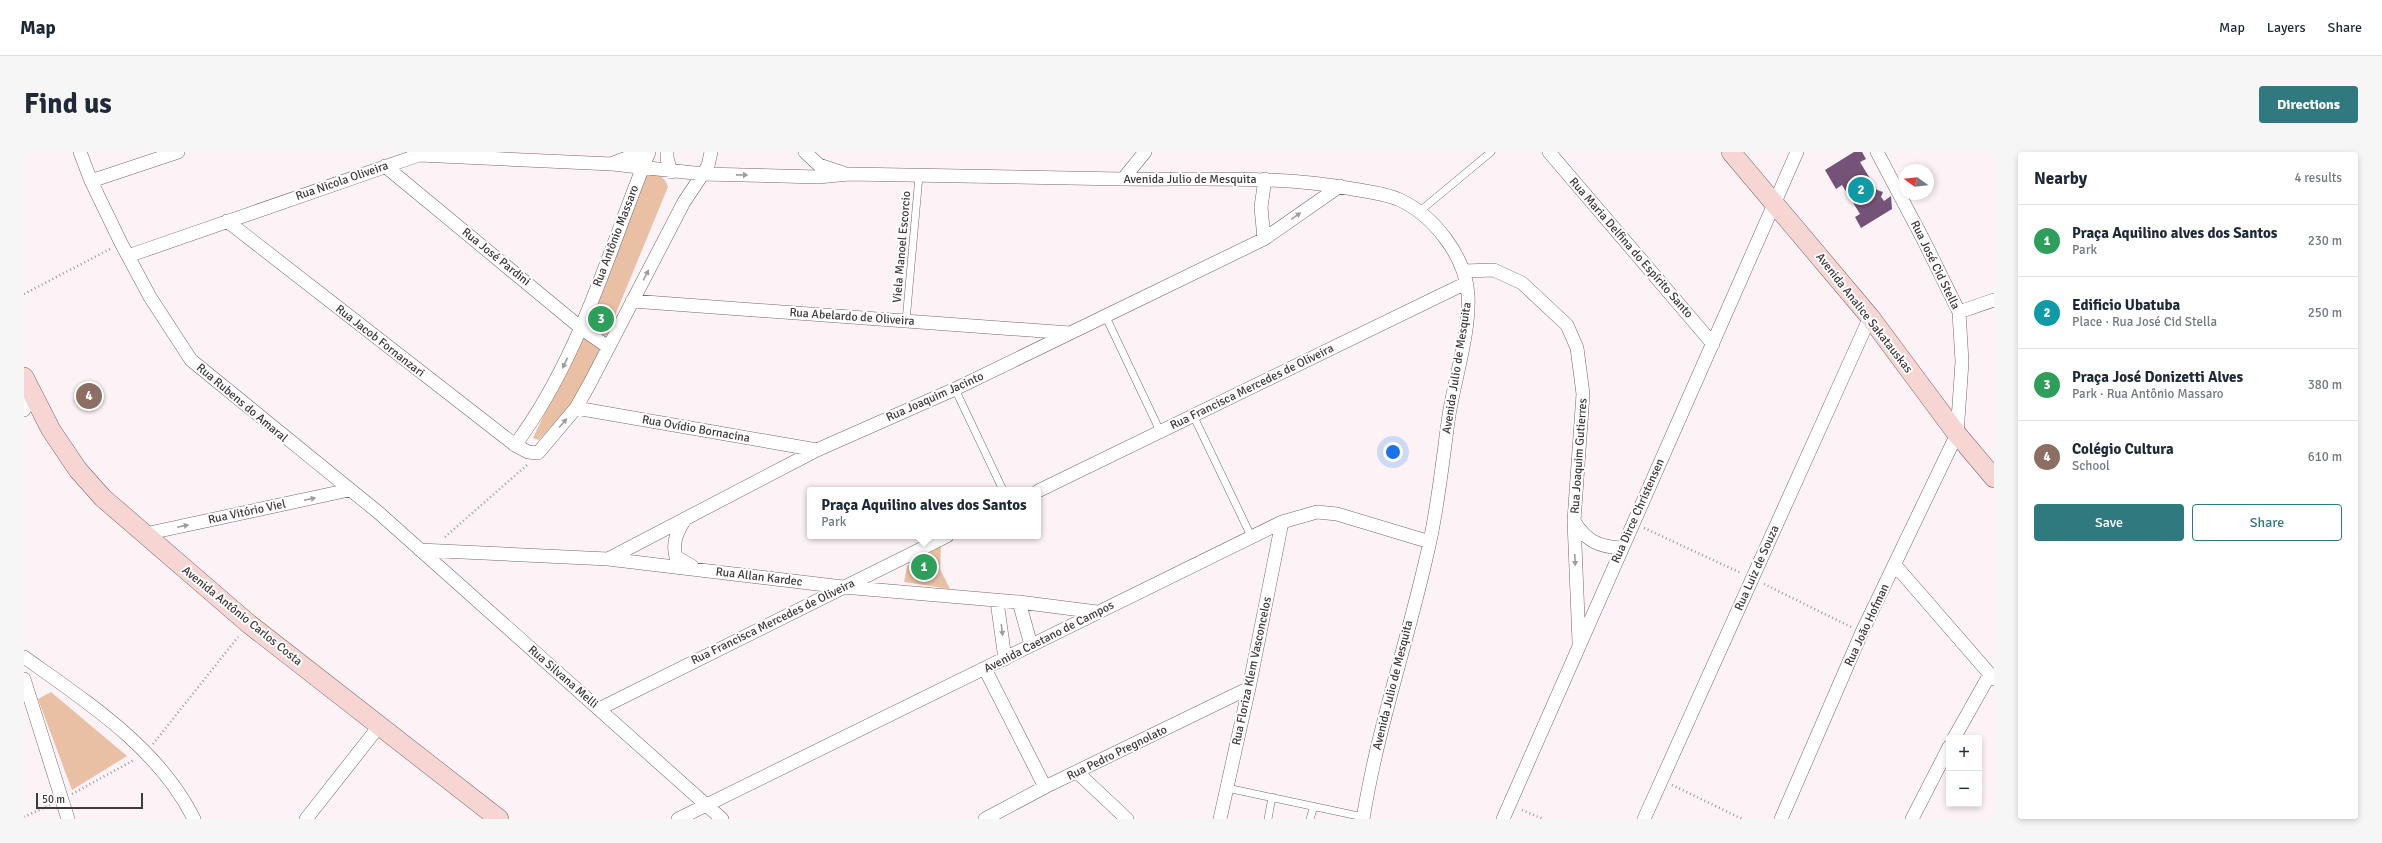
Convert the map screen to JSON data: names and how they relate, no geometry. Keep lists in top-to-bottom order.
{
  "streets": {
    "main road": ["Avenida Analice Sakatauskas", "Avenida Antônio Carlos Costa"],
    "street": [
      "Avenida Julio de Mesquita",
      "Rua Nicola Oliveira",
      "Rua Antônio Massaro",
      "Rua Maria Delfina do Espírito Santo",
      "Rua José Pardini",
      "Rua José Cid Stella",
      "Rua Abelardo de Oliveira",
      "Rua Jacob Fornanzari",
      "Rua Francisca Mercedes de Oliveira",
      "Rua Joaquim Jacinto",
      "Rua Rubens do Amaral",
      "Rua Ovídio Bornacina",
      "Rua Joaquim Gutierres",
      "Rua Dirce Christensen",
      "Rua Vitório Viel",
      "Rua Luiz de Souza",
      "Rua Allan Kardec",
      "Rua João Hofman",
      "Avenida Caetano de Campos",
      "Rua Floriza Klem Vasconcelos",
      "Rua Silvana Melli",
      "Rua Pedro Pregnolato"
    ],
    "lane": ["Viela Manoel Escorcio"]
  },
  "crossings": [
    ["Avenida Julio de Mesquita", "Rua Nicola Oliveira"],
    ["Avenida Julio de Mesquita", "Viela Manoel Escorcio"],
    ["Avenida Julio de Mesquita", "Rua Francisca Mercedes de Oliveira"],
    ["Avenida Julio de Mesquita", "Rua Joaquim Jacinto"],
    ["Avenida Julio de Mesquita", "Rua Joaquim Gutierres"],
    ["Avenida Julio de Mesquita", "Avenida Caetano de Campos"],
    ["Rua Nicola Oliveira", "Rua Antônio Massaro"],
    ["Rua Nicola Oliveira", "Rua José Pardini"],
    ["Rua Nicola Oliveira", "Rua Jacob Fornanzari"],
    ["Rua Nicola Oliveira", "Rua Rubens do Amaral"],
    ["Rua Antônio Massaro", "Rua José Pardini"],
    ["Rua Antônio Massaro", "Rua Jacob Fornanzari"],
    ["Viela Manoel Escorcio", "Rua Abelardo de Oliveira"],
    ["Rua Maria Delfina do Espírito Santo", "Rua Dirce Christensen"],
    ["Rua José Cid Stella", "Avenida Analice Sakatauskas"],
    ["Rua José Cid Stella", "Rua João Hofman"],
    ["Avenida Analice Sakatauskas", "Rua Dirce Christensen"],
    ["Avenida Analice Sakatauskas", "Rua Luiz de Souza"],
    ["Avenida Analice Sakatauskas", "Rua João Hofman"],
    ["Rua Abelardo de Oliveira", "Rua Joaquim Jacinto"],
    ["Rua Francisca Mercedes de Oliveira", "Rua Joaquim Gutierres"],
    ["Rua Francisca Mercedes de Oliveira", "Rua Allan Kardec"],
    ["Rua Francisca Mercedes de Oliveira", "Rua Silvana Melli"],
    ["Rua Joaquim Jacinto", "Rua Ovídio Bornacina"],
    ["Rua Joaquim Jacinto", "Rua Allan Kardec"],
    ["Rua Rubens do Amaral", "Rua Vitório Viel"],
    ["Rua Rubens do Amaral", "Rua Allan Kardec"],
    ["Rua Rubens do Amaral", "Rua Silvana Melli"],
    ["Rua Joaquim Gutierres", "Rua Dirce Christensen"],
    ["Rua Vitório Viel", "Avenida Antônio Carlos Costa"],
    ["Rua Allan Kardec", "Avenida Caetano de Campos"],
    ["Rua Allan Kardec", "Rua Silvana Melli"],
    ["Avenida Caetano de Campos", "Rua Floriza Klem Vasconcelos"],
    ["Avenida Caetano de Campos", "Rua Silvana Melli"],
    ["Rua Floriza Klem Vasconcelos", "Rua Pedro Pregnolato"]
  ],
  "one_way": ["Rua Vitório Viel"],
  "scale_bar": "50 m",
  "north": "left",
  "page": {
    "header": "Map",
    "nav": ["Map", "Layers", "Share"],
    "buttons": [
      "Directions",
      ["Save", "Share"]
    ],
    "title": "Find us",
    "heading": ["Nearby", "4 results"],
    "pins": [
      "2",
      "3",
      "4",
      "1"
    ],
    "list": [
      {
        "mark": "1",
        "name": "Praça Aquilino alves dos Santos",
        "note": "Park",
        "value": "230 m"
      },
      {
        "mark": "2",
        "name": "Edificio Ubatuba",
        "note": "Place · Rua José Cid Stella",
        "value": "250 m"
      },
      {
        "mark": "3",
        "name": "Praça José Donizetti Alves",
        "note": "Park · Rua Antônio Massaro",
        "value": "380 m"
      },
      {
        "mark": "4",
        "name": "Colégio Cultura",
        "note": "School",
        "value": "610 m"
      }
    ],
    "popup": ["Praça Aquilino alves dos Santos", "Park"],
    "map_buttons": ["+", "−"],
    "scale": "50 m"
  }
}
